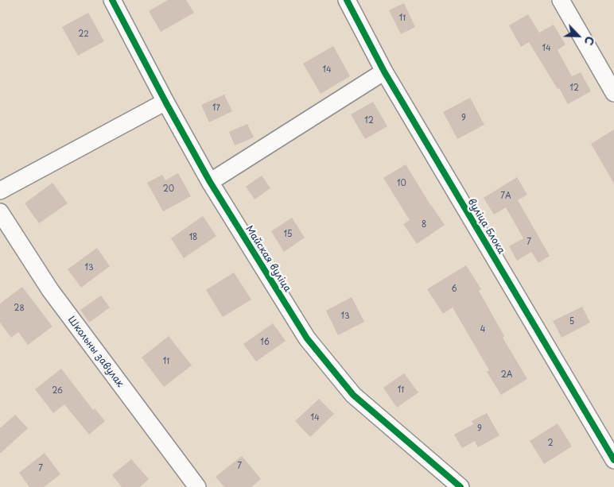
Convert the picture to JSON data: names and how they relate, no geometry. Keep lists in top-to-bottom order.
{
  "streets": {
    "street": ["вуліца Блока", "Майская вуліца", "Школьны завулак"]
  },
  "house_numbers": [
    "11",
    "22",
    "14",
    "14",
    "12",
    "17",
    "9",
    "12",
    "10",
    "20",
    "7А",
    "8",
    "15",
    "18",
    "7",
    "13",
    "6",
    "28",
    "13",
    "5",
    "4",
    "16",
    "11",
    "2А",
    "11",
    "26",
    "14",
    "9",
    "2",
    "7",
    "7"
  ],
  "north": "bottom right"
}
